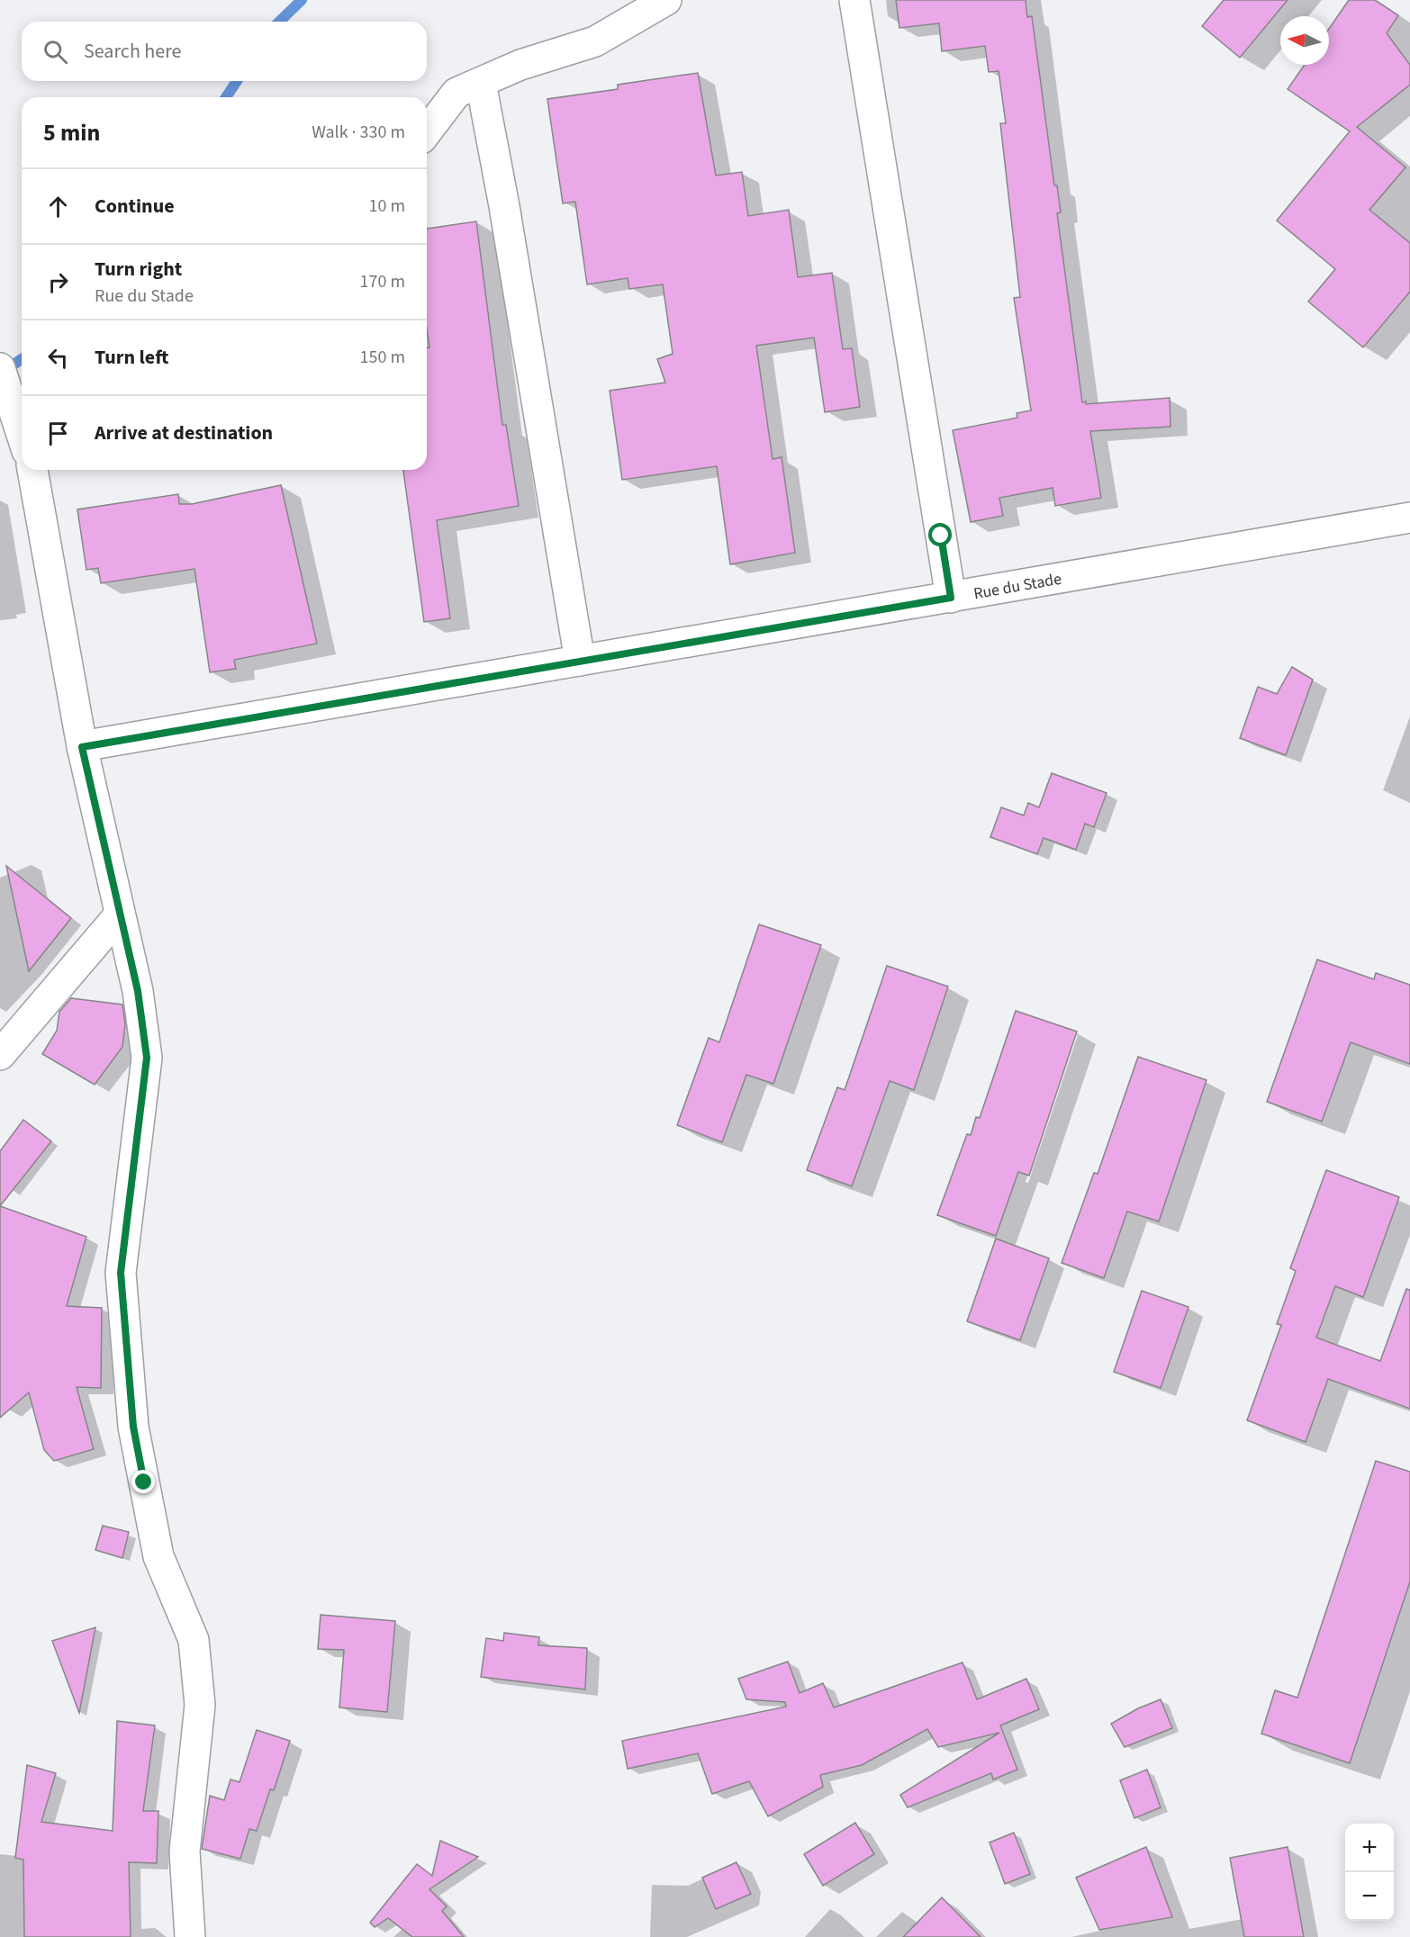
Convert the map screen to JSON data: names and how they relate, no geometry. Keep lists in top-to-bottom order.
{
  "streets": {
    "street": ["Rue du Stade"]
  },
  "north": "left",
  "page": {
    "search": "Search here",
    "heading": ["5 min", "Walk · 330 m"],
    "list": [
      ["Continue", "10 m"],
      ["Turn right", "Rue du Stade", "170 m"],
      ["Turn left", "150 m"],
      "Arrive at destination"
    ],
    "map_buttons": ["+", "−"]
  }
}
